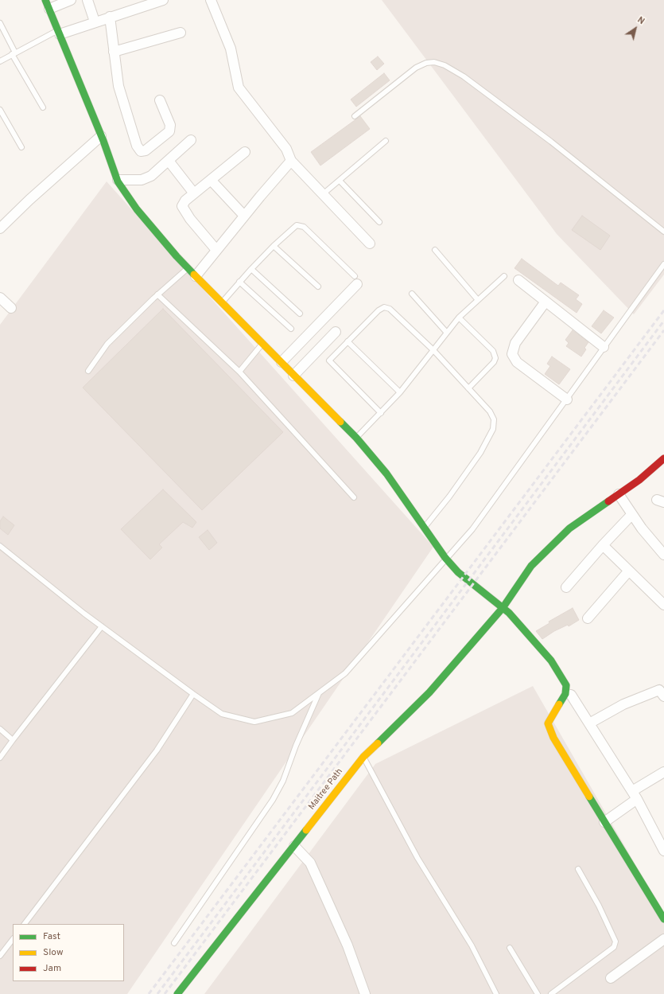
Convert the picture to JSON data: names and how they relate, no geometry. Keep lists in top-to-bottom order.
{
  "streets": {
    "street": ["Maitree Path"]
  },
  "legend": ["Fast", "Slow", "Jam"],
  "north": "top right"
}
